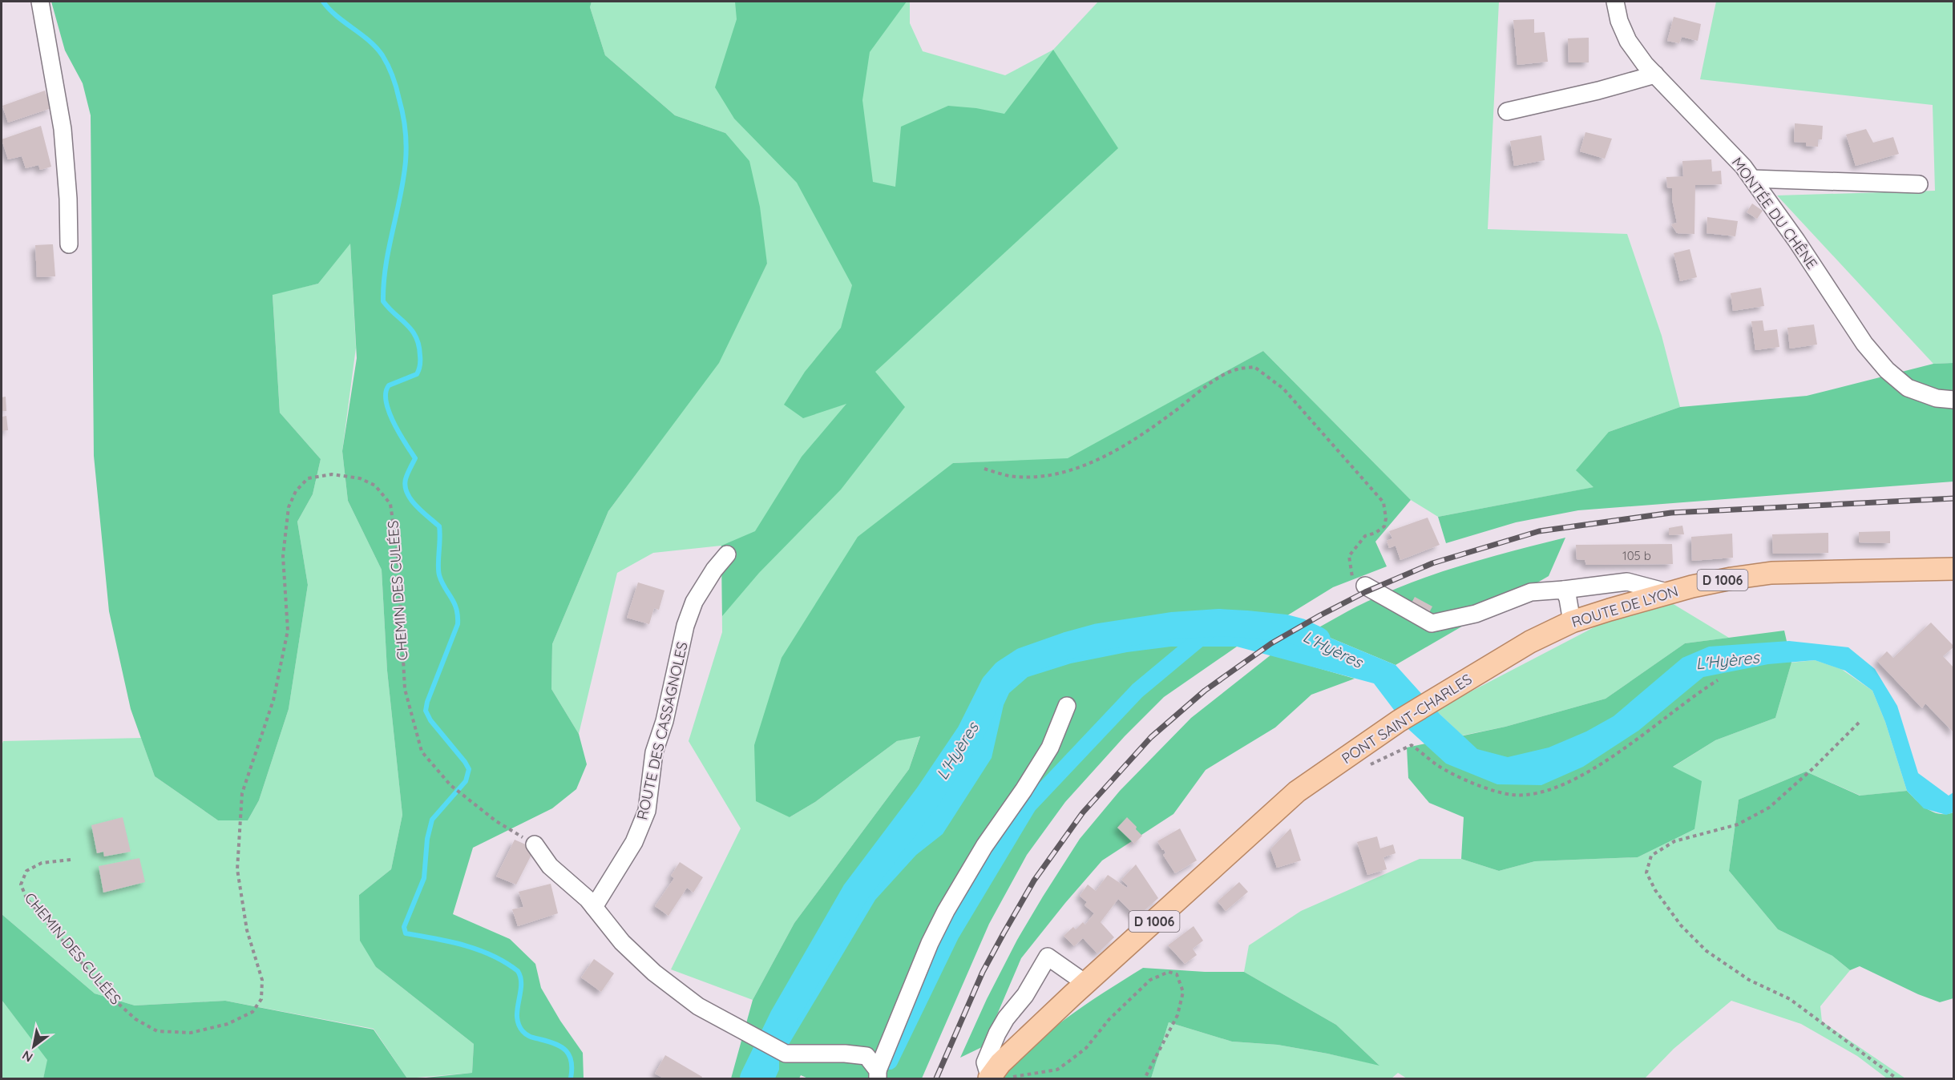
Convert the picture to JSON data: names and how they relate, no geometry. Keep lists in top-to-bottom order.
{
  "streets": {
    "main road": ["D 1006", "ROUTE DE LYON", "PONT SAINT-CHARLES"],
    "street": ["MONTÉE DU CHÊNE", "ROUTE DES CASSAGNOLES"],
    "path": ["CHEMIN DES CULÉES"]
  },
  "crossings": [
    ["D 1006", "PONT SAINT-CHARLES"],
    ["ROUTE DE LYON", "PONT SAINT-CHARLES"]
  ],
  "water": ["L'Hyères"],
  "house_numbers": ["105 b"],
  "north": "bottom left"
}
